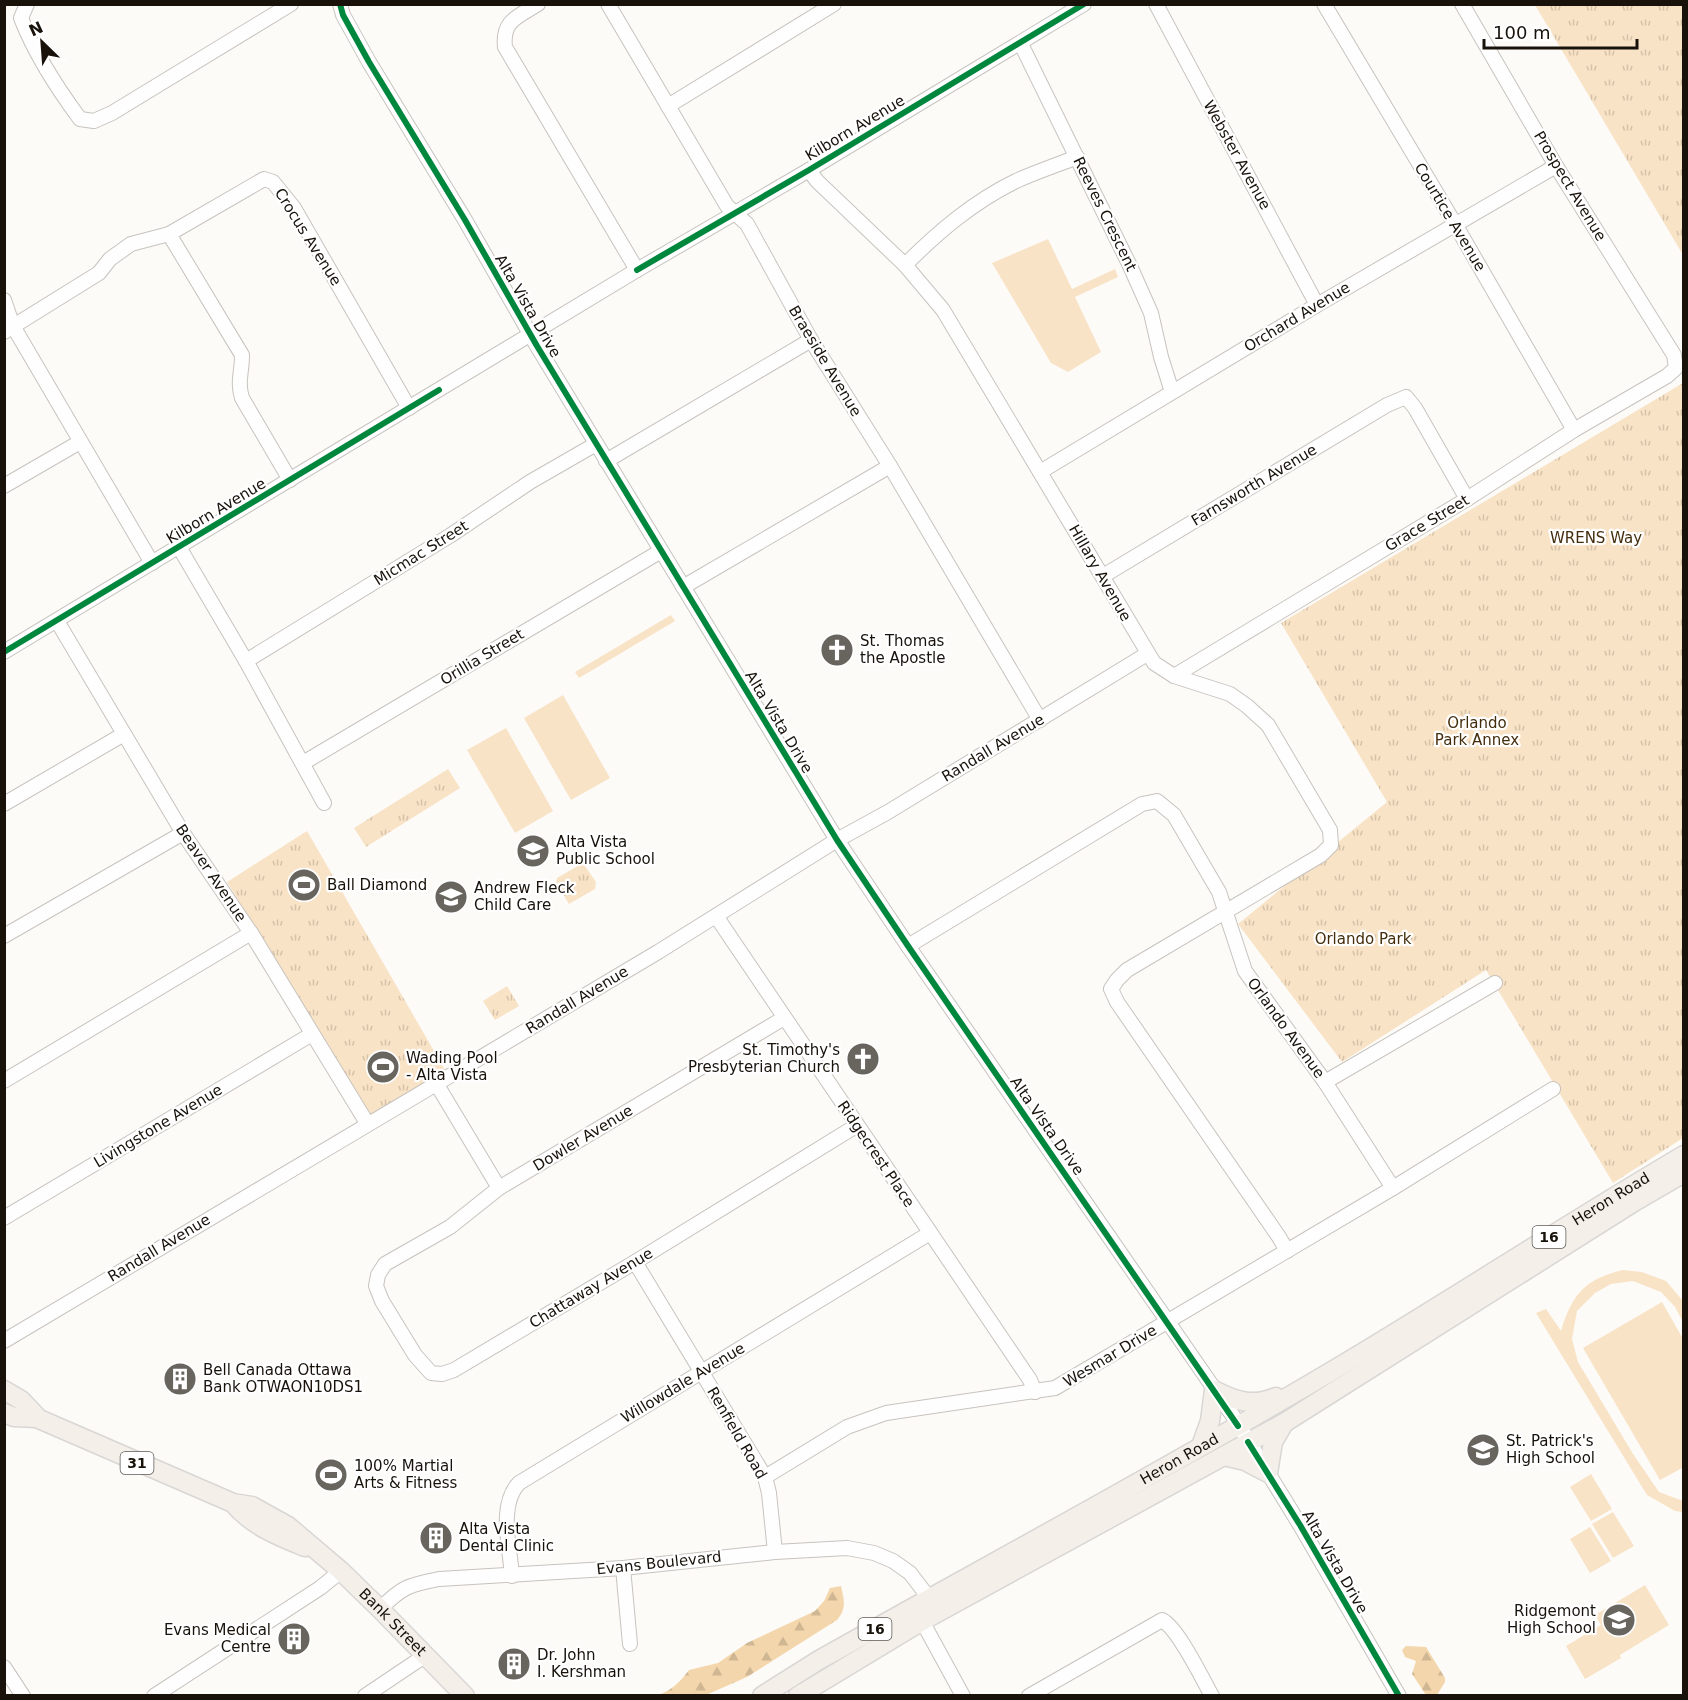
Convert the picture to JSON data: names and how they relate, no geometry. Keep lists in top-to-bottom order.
{
  "streets": {
    "main road": [
      "Heron Road",
      "16",
      "31",
      "Bank Street"
    ],
    "street": [
      "Kilborn Avenue",
      "Webster Avenue",
      "Prospect Avenue",
      "Reeves Crescent",
      "Courtice Avenue",
      "Crocus Avenue",
      "Alta Vista Drive",
      "Orchard Avenue",
      "Braeside Avenue",
      "Farnsworth Avenue",
      "Grace Street",
      "Micmac Street",
      "Hillary Avenue",
      "Orillia Street",
      "Randall Avenue",
      "Beaver Avenue",
      "Orlando Avenue",
      "Livingstone Avenue",
      "Dowler Avenue",
      "Ridgecrest Place",
      "Chattaway Avenue",
      "Wesmar Drive",
      "Willowdale Avenue",
      "Renfield Road",
      "Evans Boulevard"
    ]
  },
  "crossings": [
    ["Kilborn Avenue", "Reeves Crescent"],
    ["Kilborn Avenue", "Crocus Avenue"],
    ["Kilborn Avenue", "Alta Vista Drive"],
    ["Kilborn Avenue", "Braeside Avenue"],
    ["Kilborn Avenue", "Hillary Avenue"],
    ["Kilborn Avenue", "Beaver Avenue"],
    ["Webster Avenue", "Orchard Avenue"],
    ["Prospect Avenue", "Orchard Avenue"],
    ["Prospect Avenue", "Grace Street"],
    ["Reeves Crescent", "Orchard Avenue"],
    ["Courtice Avenue", "Orchard Avenue"],
    ["Courtice Avenue", "Grace Street"],
    ["Alta Vista Drive", "Micmac Street"],
    ["Alta Vista Drive", "Orillia Street"],
    ["Alta Vista Drive", "Randall Avenue"],
    ["Alta Vista Drive", "Orlando Avenue"],
    ["Alta Vista Drive", "Heron Road"],
    ["Alta Vista Drive", "Wesmar Drive"],
    ["Orchard Avenue", "Hillary Avenue"],
    ["Braeside Avenue", "Randall Avenue"],
    ["Farnsworth Avenue", "Grace Street"],
    ["Farnsworth Avenue", "Hillary Avenue"],
    ["Grace Street", "Hillary Avenue"],
    ["Hillary Avenue", "Randall Avenue"],
    ["Hillary Avenue", "Orlando Avenue"],
    ["Hillary Avenue", "Wesmar Drive"],
    ["Randall Avenue", "Beaver Avenue"],
    ["Randall Avenue", "Ridgecrest Place"],
    ["Beaver Avenue", "Livingstone Avenue"],
    ["Orlando Avenue", "Wesmar Drive"],
    ["Dowler Avenue", "Ridgecrest Place"],
    ["Dowler Avenue", "Chattaway Avenue"],
    ["Ridgecrest Place", "Chattaway Avenue"],
    ["Ridgecrest Place", "Wesmar Drive"],
    ["Ridgecrest Place", "Willowdale Avenue"],
    ["Heron Road", "Evans Boulevard"],
    ["Chattaway Avenue", "Renfield Road"],
    ["Wesmar Drive", "Renfield Road"],
    ["Willowdale Avenue", "Renfield Road"],
    ["Willowdale Avenue", "Evans Boulevard"],
    ["Renfield Road", "Evans Boulevard"],
    ["Evans Boulevard", "Bank Street"]
  ],
  "parks": ["WRENS Way", "Orlando Park Annex", "Orlando Park"],
  "places": {
    "church": ["St. Thomas the Apostle", "St. Timothy's Presbyterian Church"],
    "school or university": [
      "Alta Vista Public School",
      "Andrew Fleck Child Care",
      "St. Patrick's High School",
      "Ridgemont High School"
    ],
    "sports": ["Ball Diamond", "Wading Pool - Alta Vista", "100% Martial Arts & Fitness"],
    "building": [
      "Bell Canada Ottawa Bank OTWAON10DS1",
      "Alta Vista Dental Clinic",
      "Evans Medical Centre",
      "Dr. John I. Kershman"
    ]
  },
  "scale_bar": "100 m",
  "north": "top left"
}
